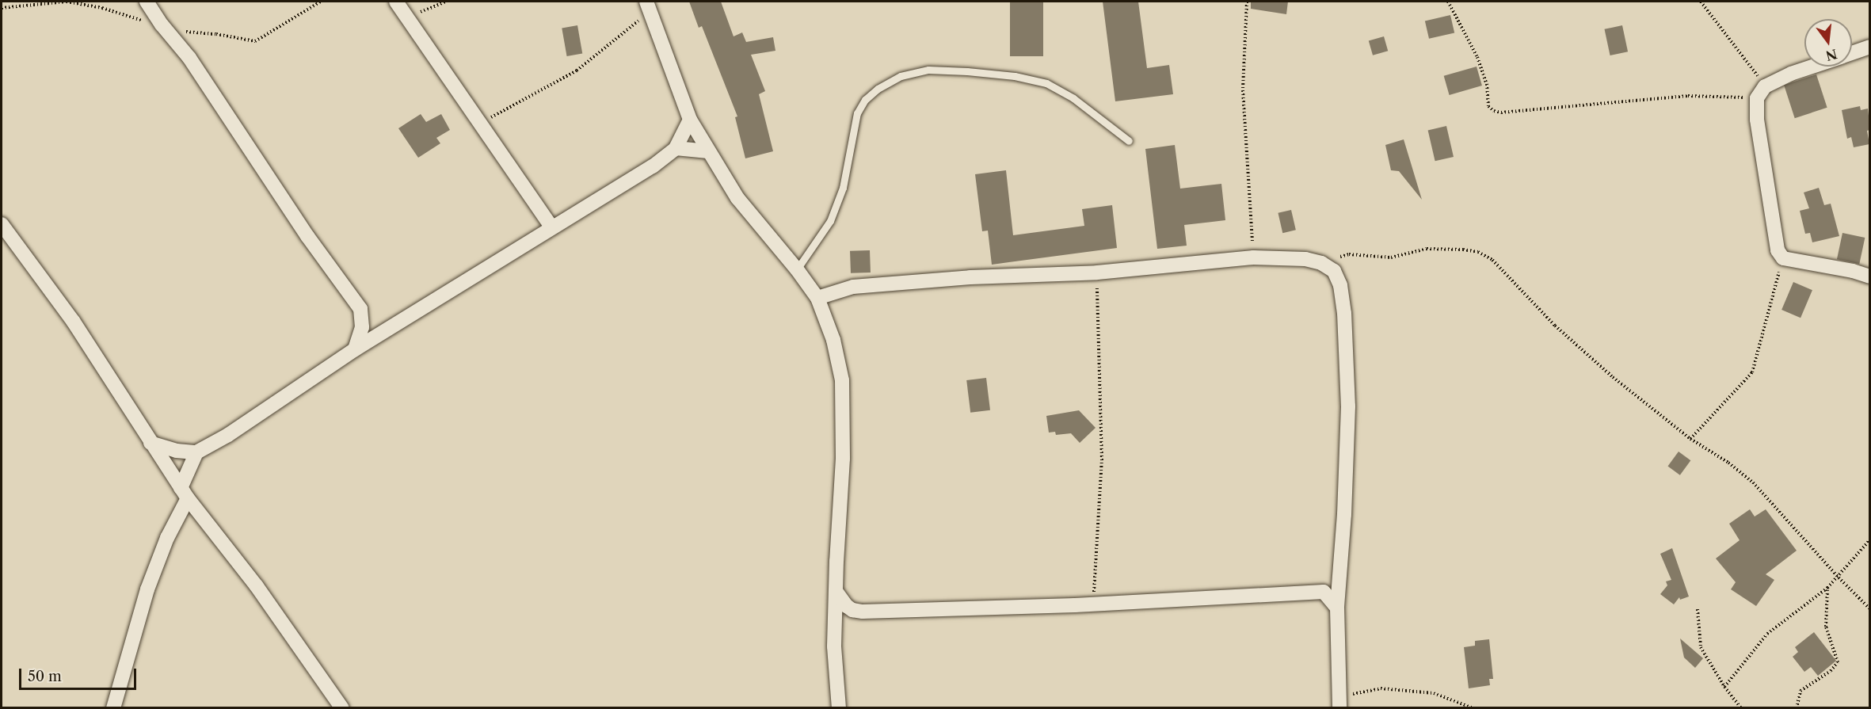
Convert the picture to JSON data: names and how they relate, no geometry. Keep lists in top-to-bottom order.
{
  "scale_bar": "50 m",
  "north": "bottom"
}
